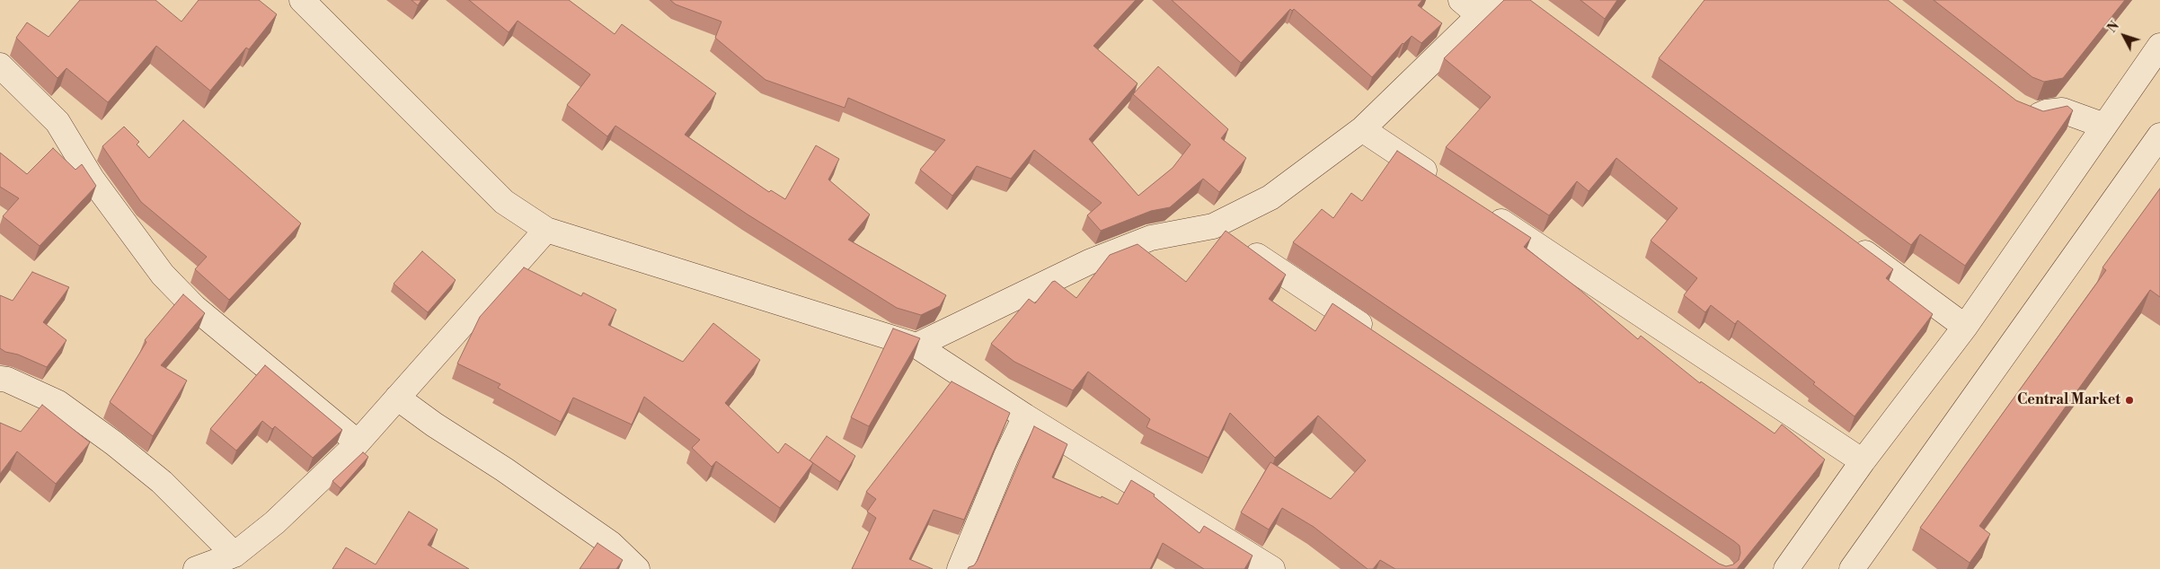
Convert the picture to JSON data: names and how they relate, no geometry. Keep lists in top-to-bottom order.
{
  "places": ["Central Market"],
  "north": "top left"
}
